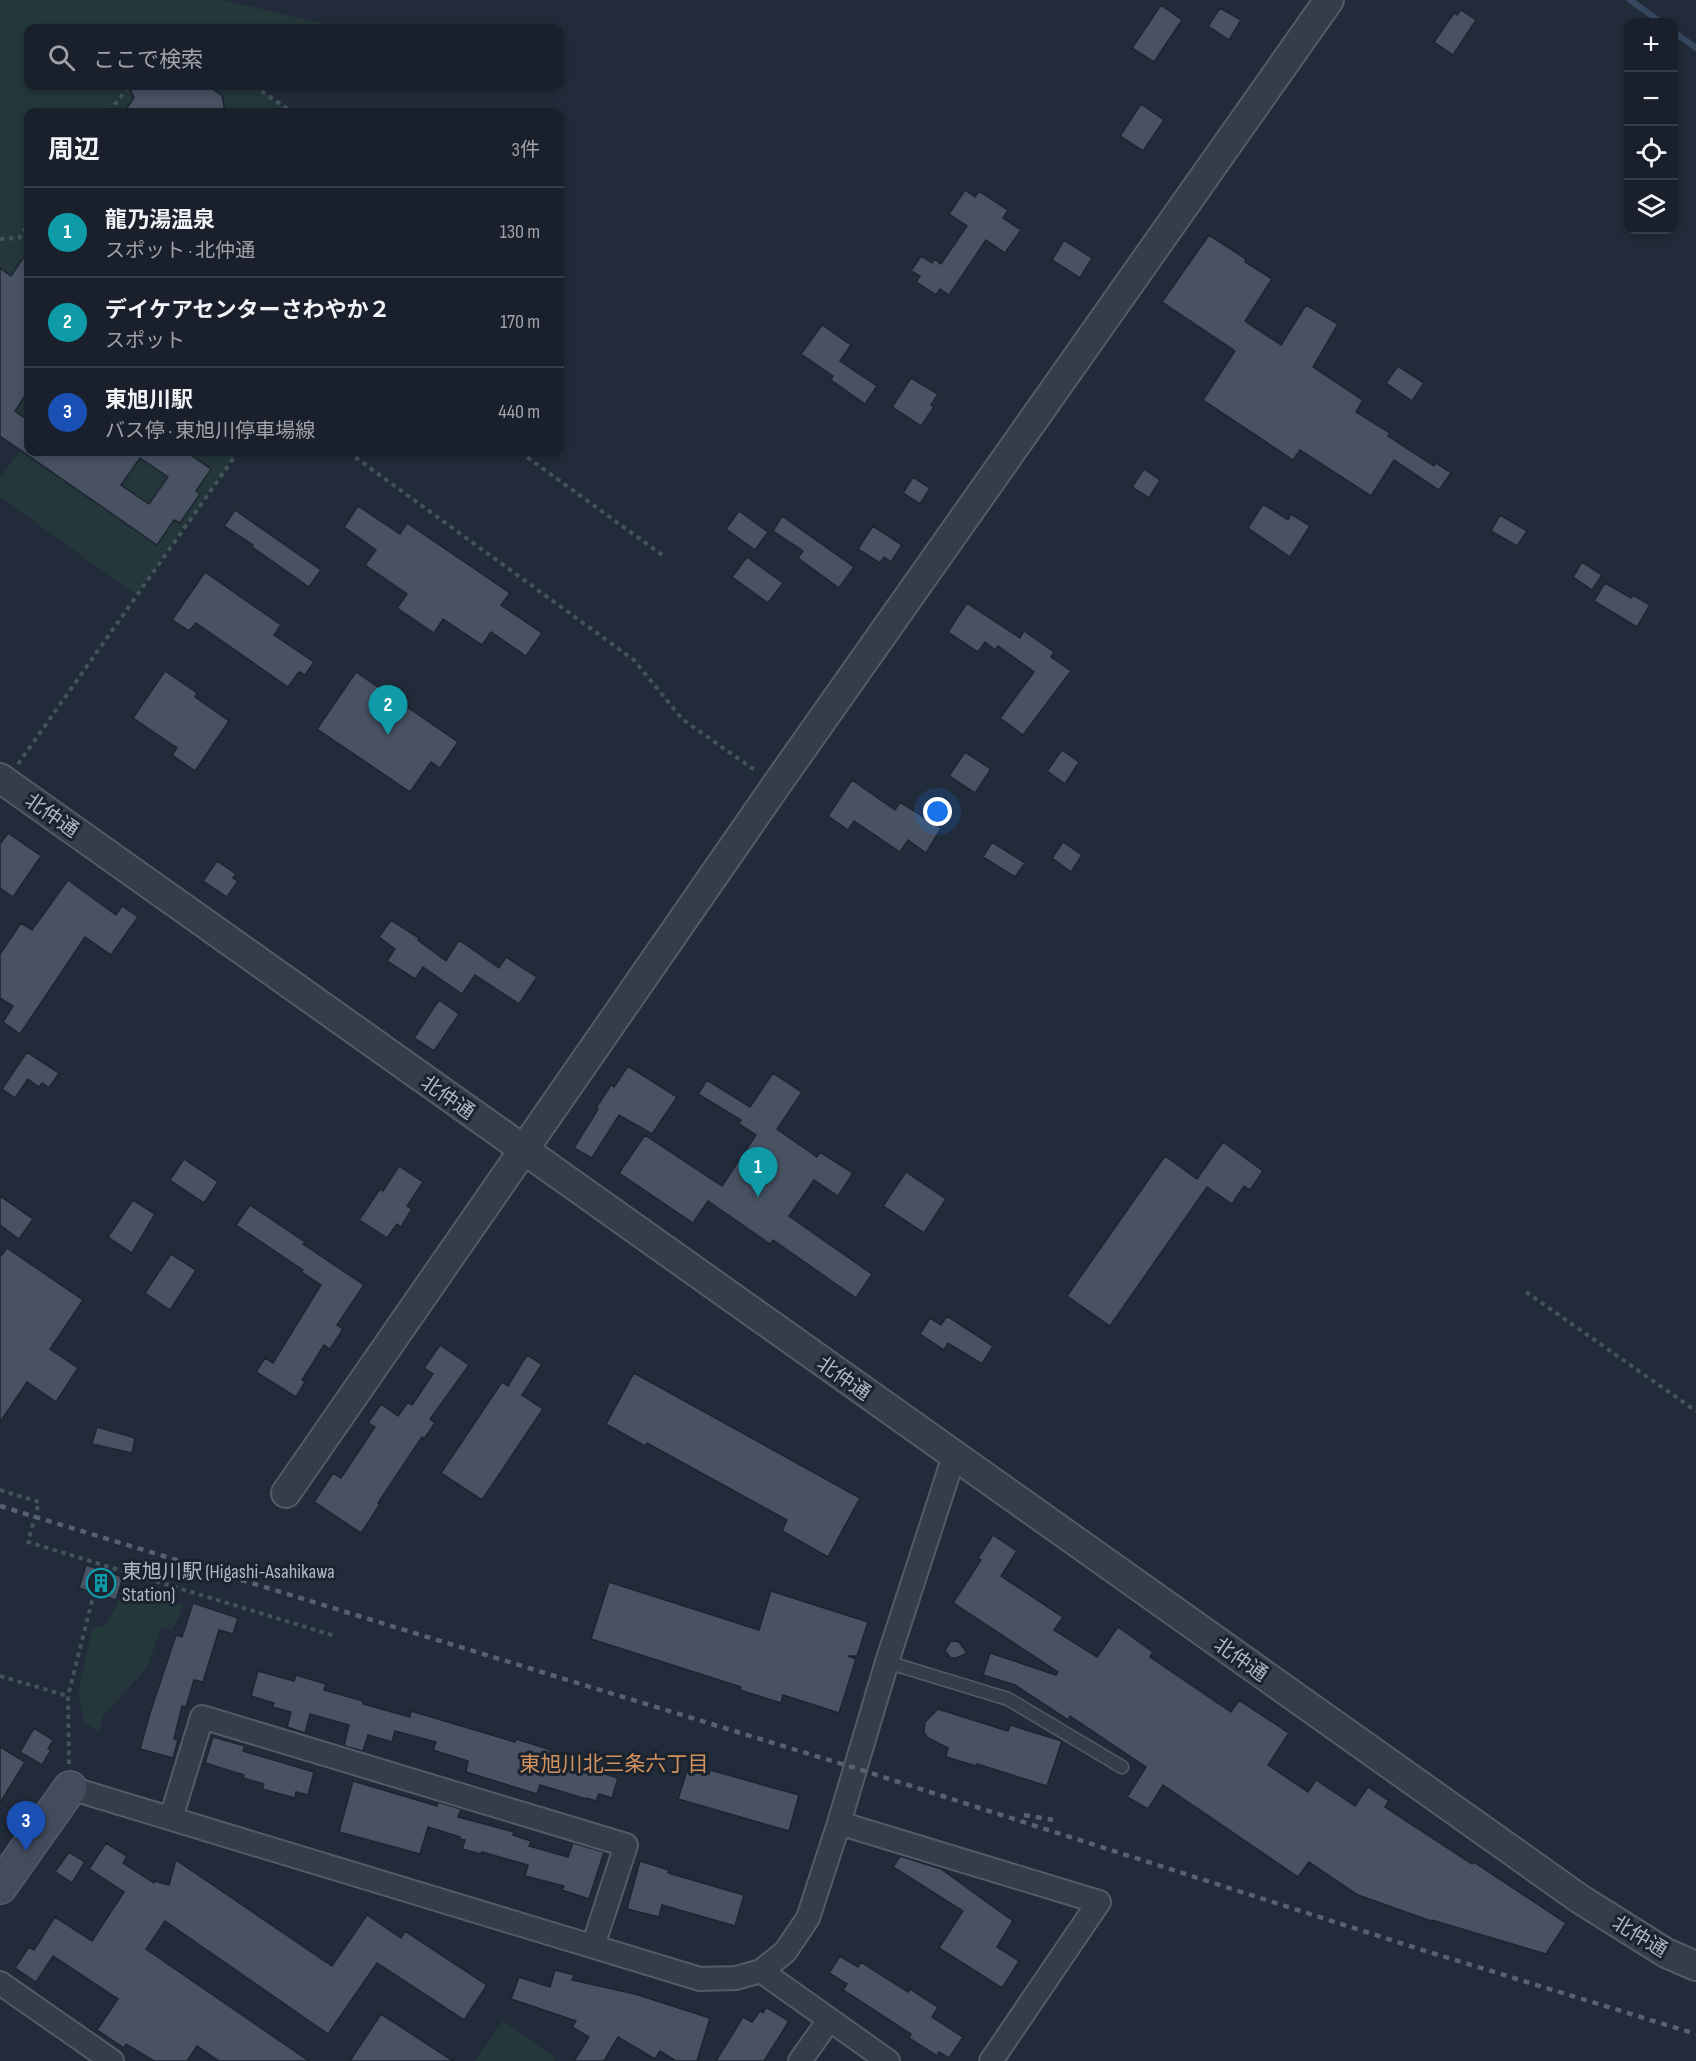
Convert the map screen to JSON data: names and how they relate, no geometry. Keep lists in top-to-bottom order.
{
  "streets": {
    "street": ["北仲通"]
  },
  "districts": ["東旭川北三条六丁目"],
  "places": {
    "building": ["東旭川駅 (Higashi-Asahikawa Station)"]
  },
  "page": {
    "map_buttons": ["+", "−"],
    "search": "ここで検索",
    "heading": ["周辺", "3件"],
    "list": [
      {
        "mark": "1",
        "name": "龍乃湯温泉",
        "note": "スポット · 北仲通",
        "value": "130 m"
      },
      {
        "mark": "2",
        "name": "デイケアセンターさわやか２",
        "note": "スポット",
        "value": "170 m"
      },
      {
        "mark": "3",
        "name": "東旭川駅",
        "note": "バス停 · 東旭川停車場線",
        "value": "440 m"
      }
    ],
    "pins": ["2", "1", "3"]
  }
}
